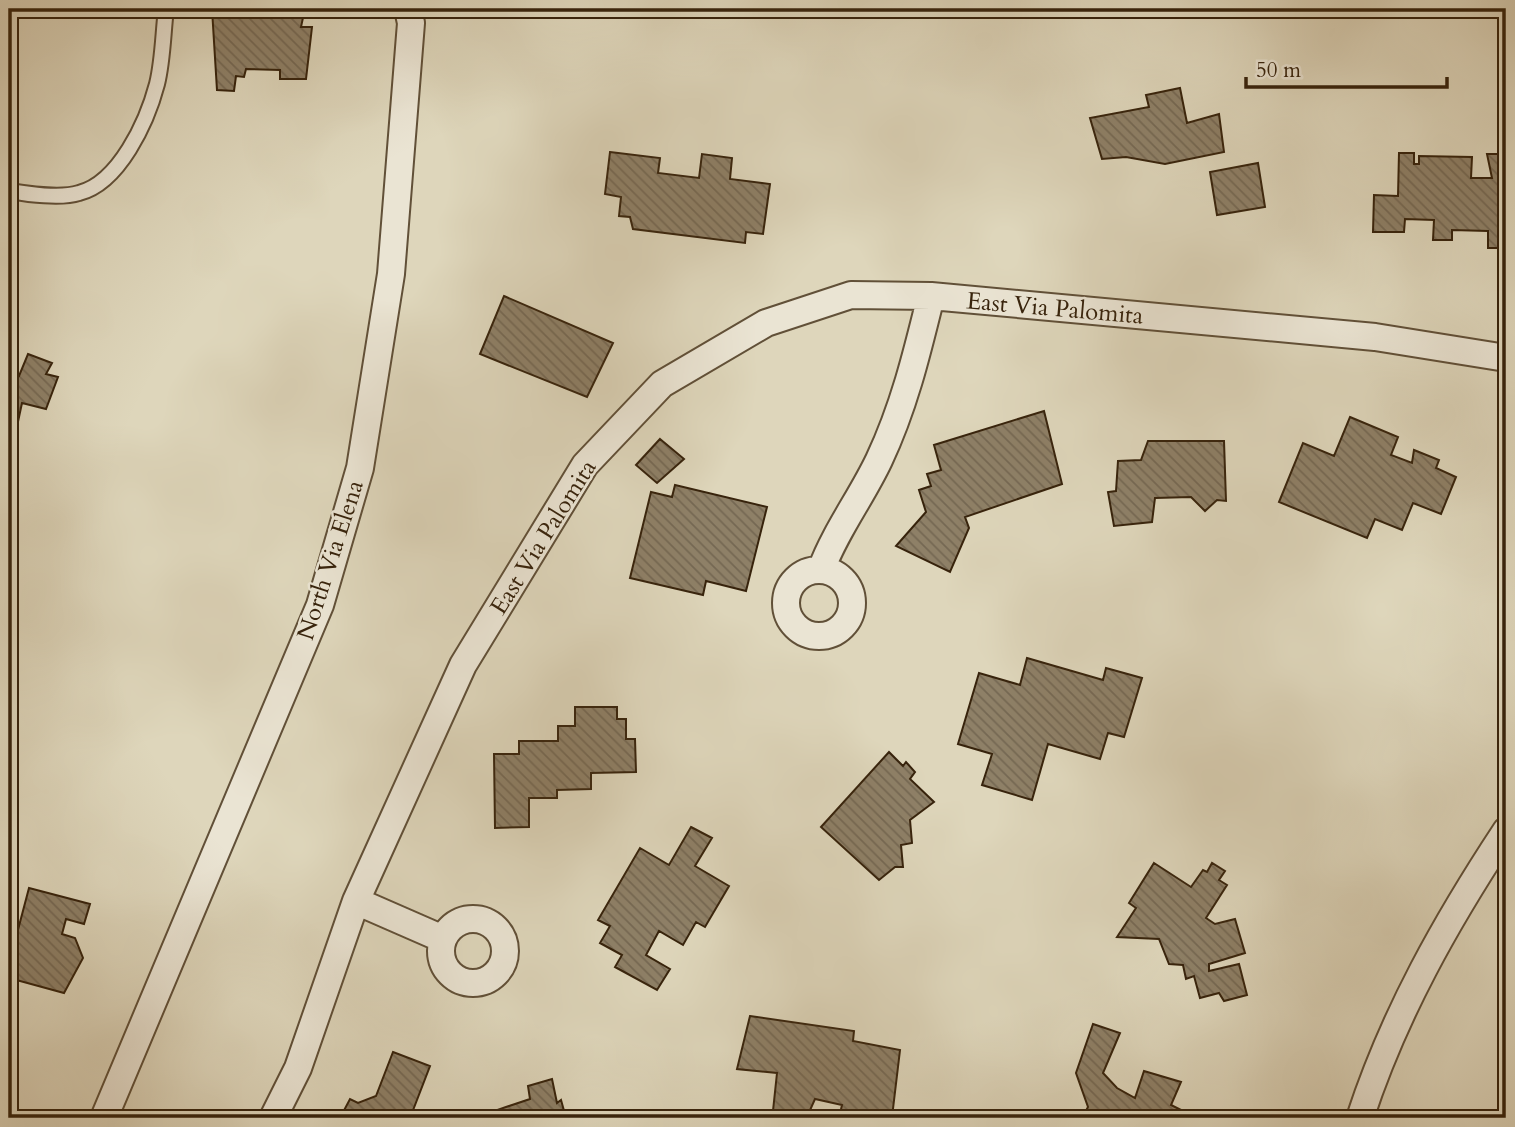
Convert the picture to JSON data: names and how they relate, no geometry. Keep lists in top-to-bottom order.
{
  "streets": {
    "street": ["East Via Palomita", "North Via Elena"]
  },
  "scale_bar": "50 m"
}
